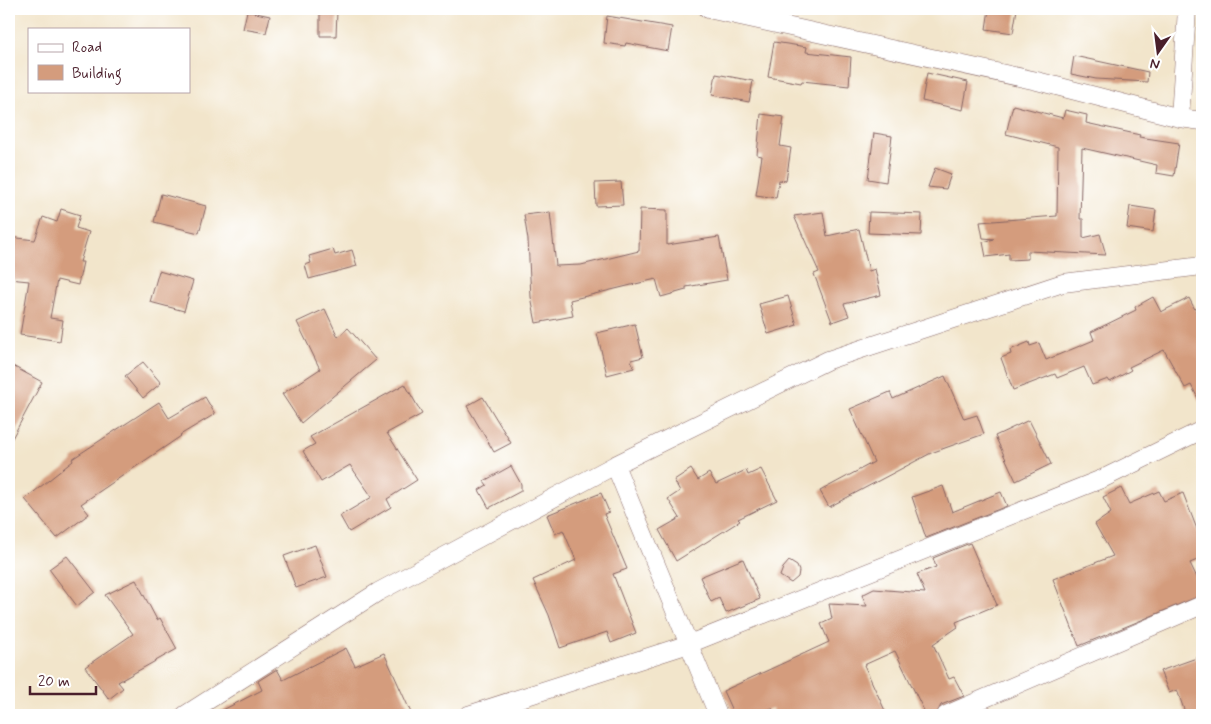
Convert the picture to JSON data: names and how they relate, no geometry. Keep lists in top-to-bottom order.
{
  "legend": ["Road", "Building"],
  "scale_bar": "20 m",
  "north": "bottom"
}
